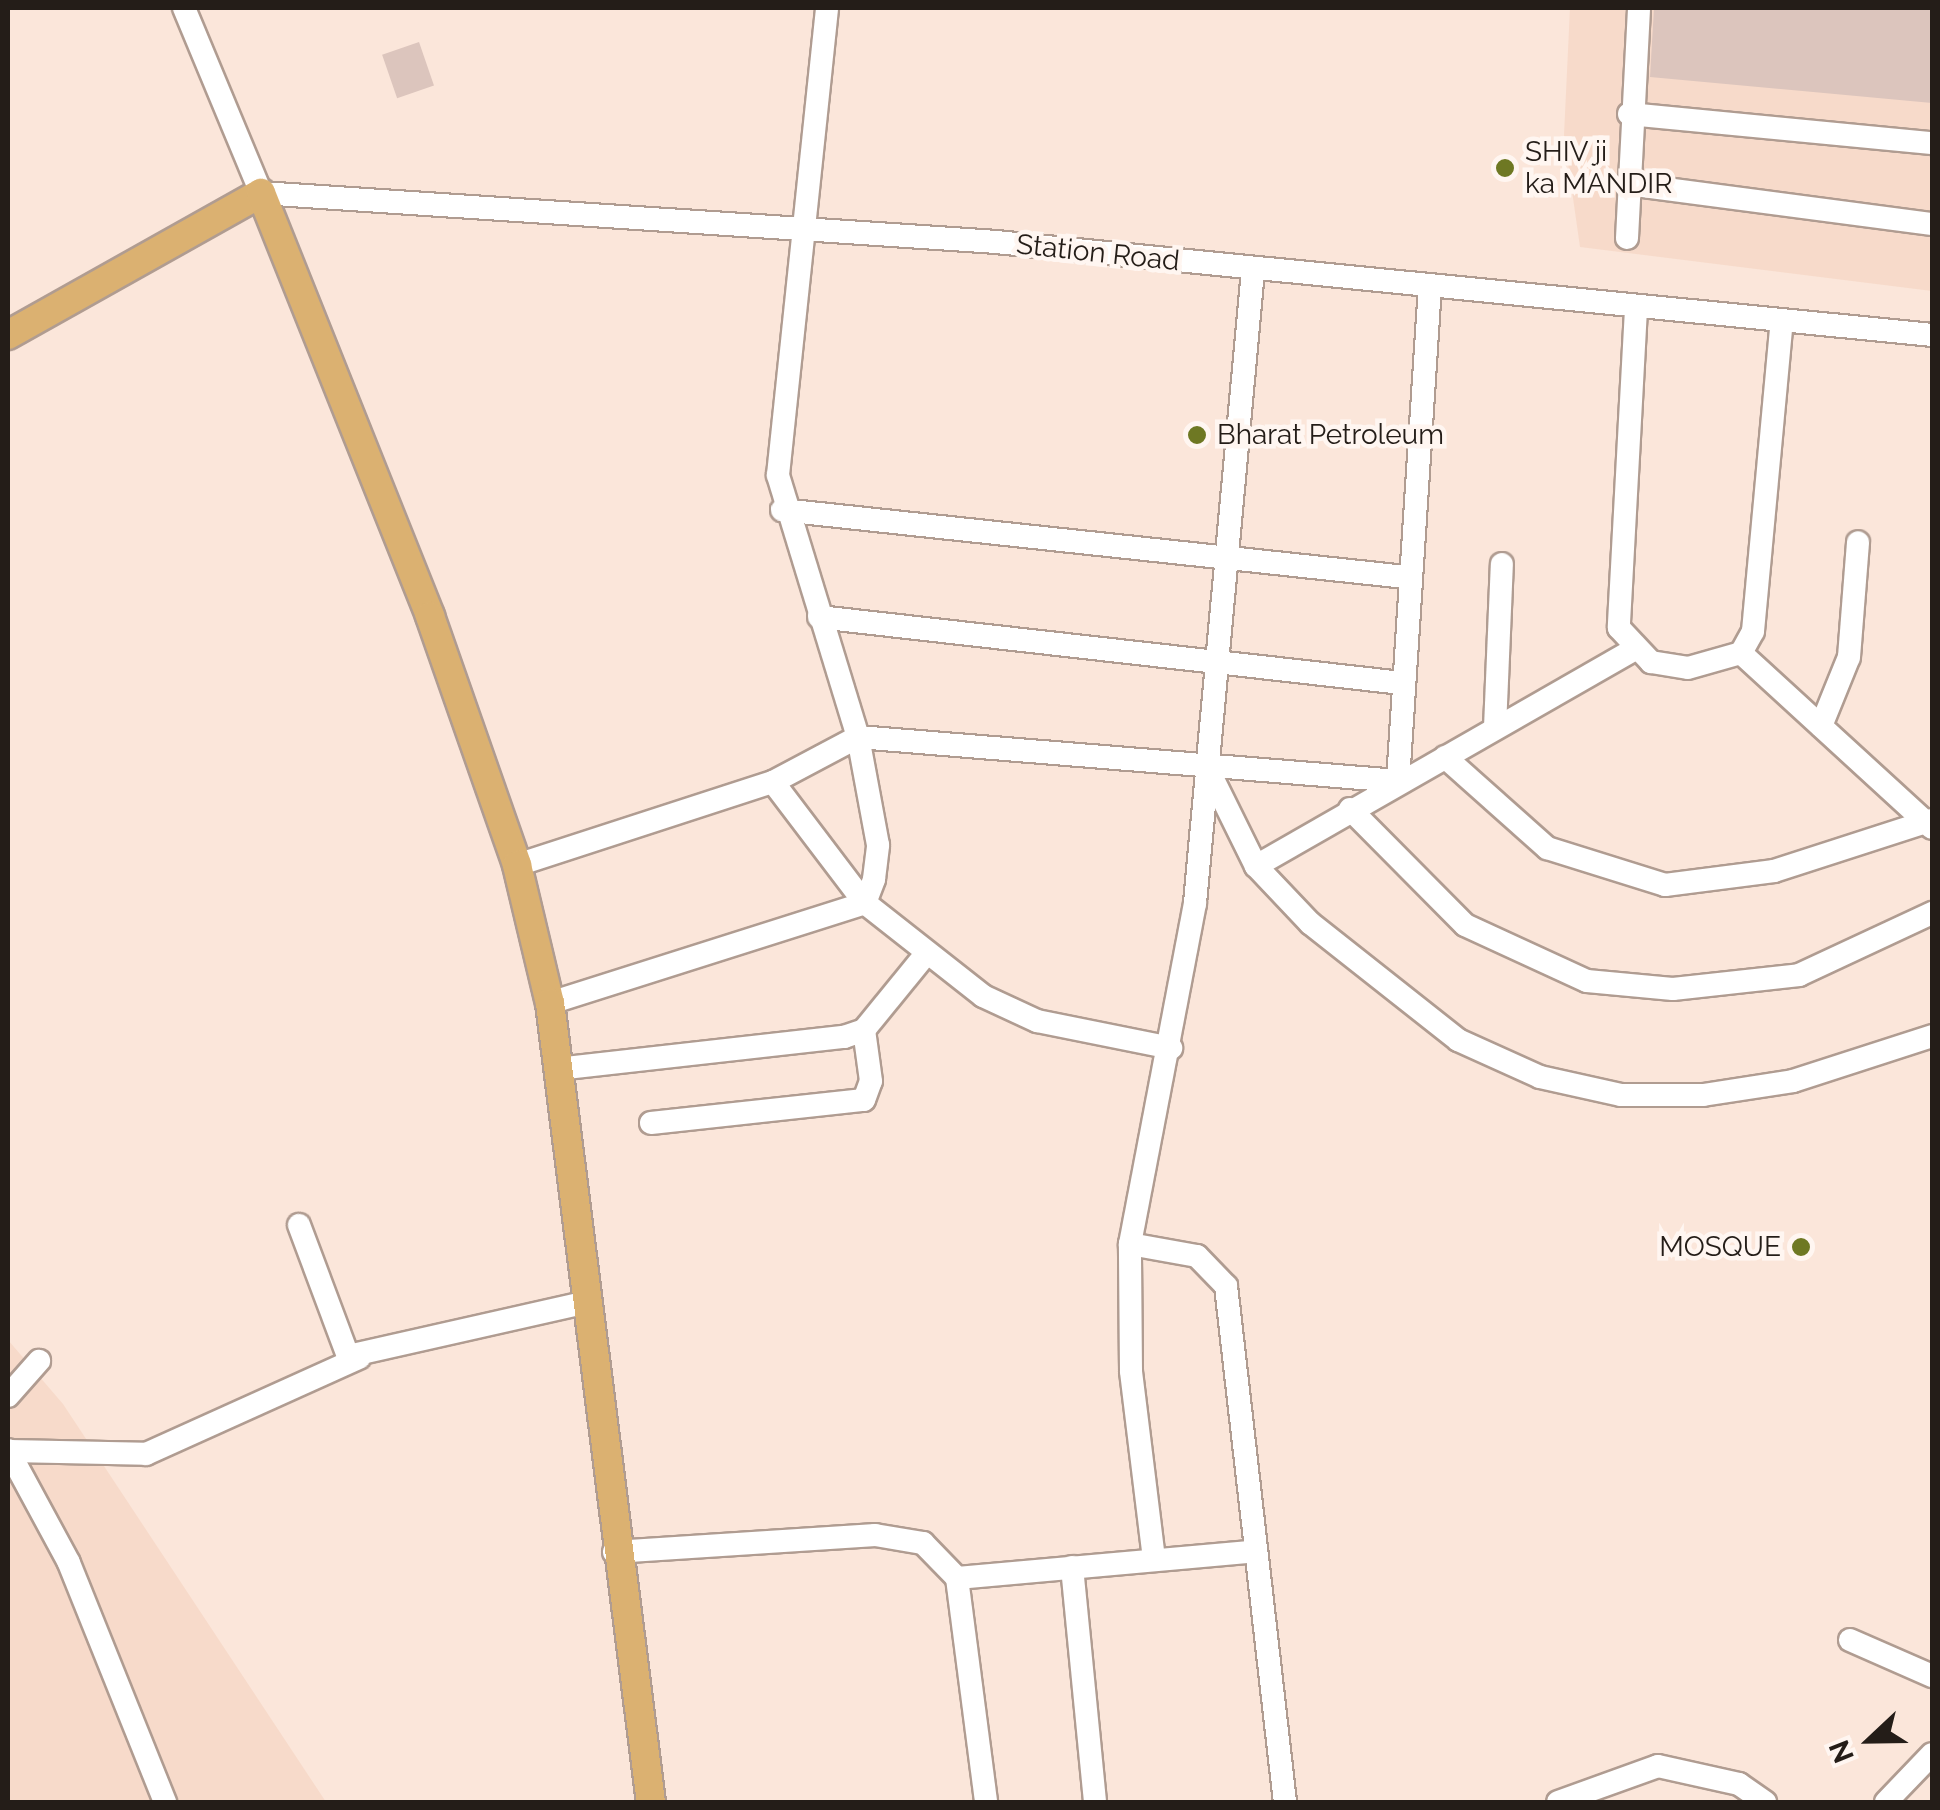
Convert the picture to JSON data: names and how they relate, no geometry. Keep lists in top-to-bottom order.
{
  "streets": {
    "street": ["Station Road"]
  },
  "places": ["SHIV ji ka MANDIR", "Bharat Petroleum", "MOSQUE"],
  "north": "left"
}
